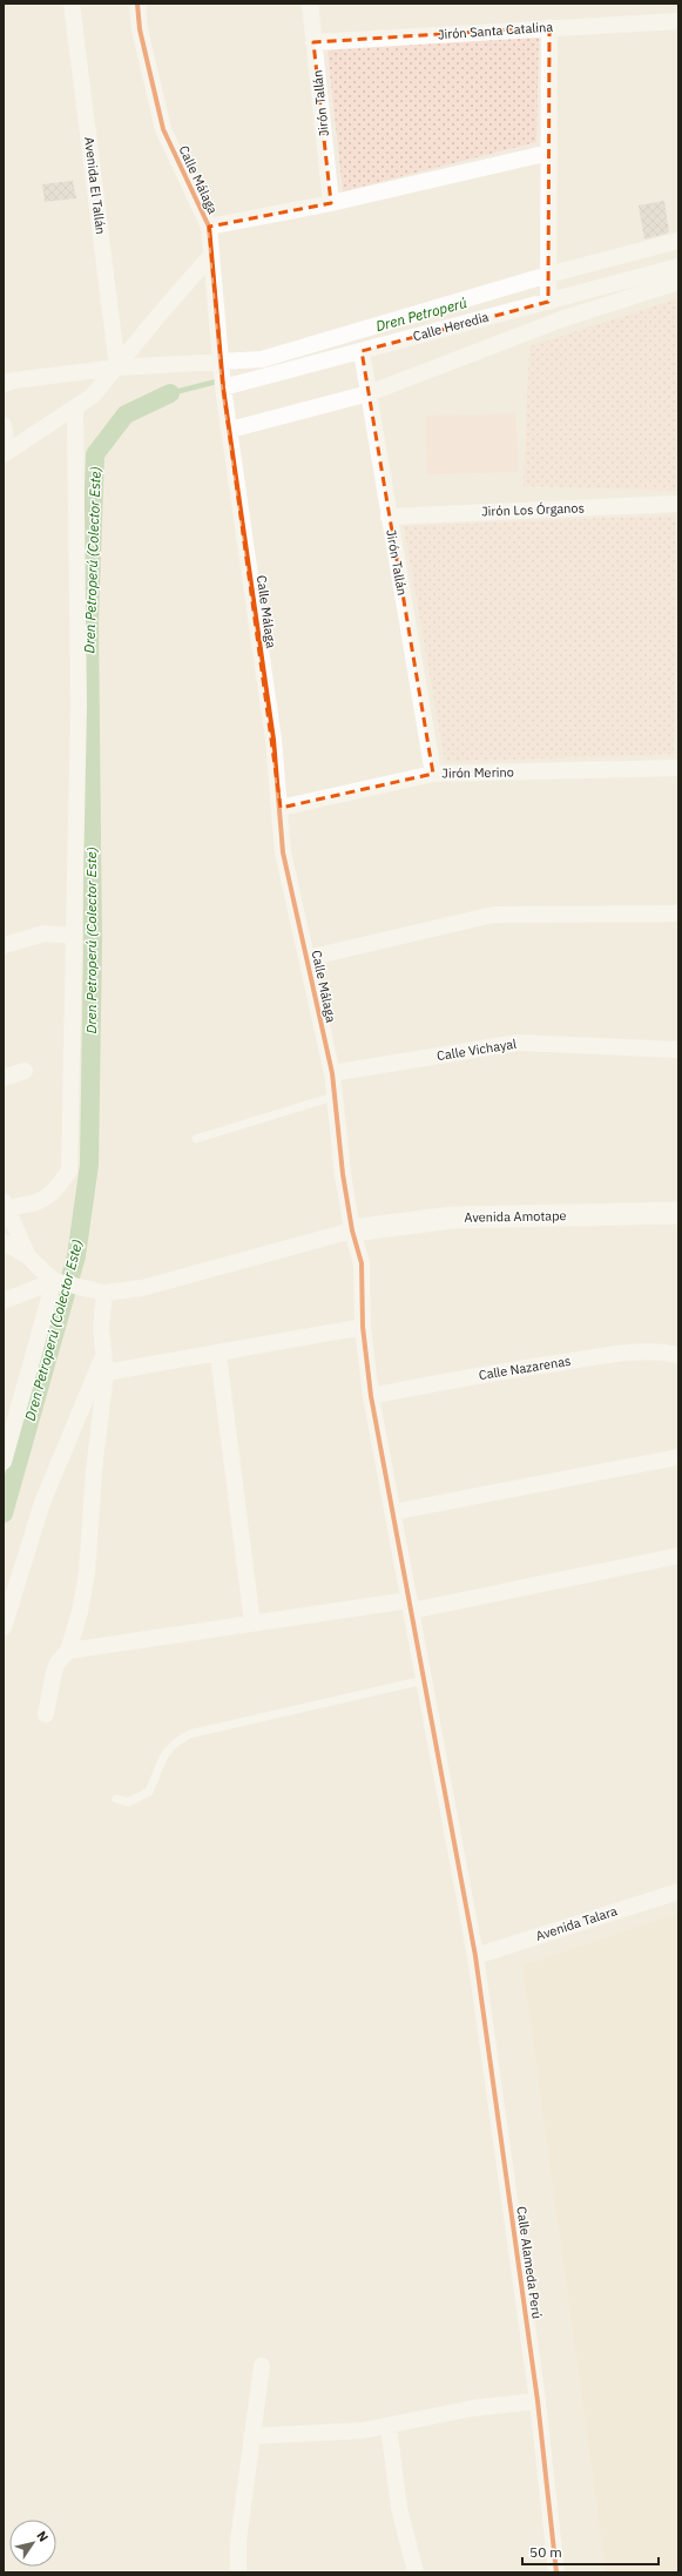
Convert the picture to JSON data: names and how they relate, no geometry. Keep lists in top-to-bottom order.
{
  "streets": {
    "street": [
      "Jirón Santa Catalina",
      "Jirón Tallán",
      "Calle Málaga",
      "Avenida El Tallán",
      "Calle Heredia",
      "Jirón Los Órganos",
      "Jirón Merino",
      "Calle Vichayal",
      "Avenida Amotape",
      "Calle Nazarenas",
      "Avenida Talara",
      "Calle Alameda Perú"
    ]
  },
  "crossings": [
    ["Jirón Santa Catalina", "Jirón Tallán"],
    ["Jirón Tallán", "Calle Heredia"],
    ["Jirón Tallán", "Jirón Los Órganos"],
    ["Jirón Tallán", "Jirón Merino"],
    ["Calle Málaga", "Calle Heredia"],
    ["Calle Málaga", "Jirón Merino"],
    ["Calle Málaga", "Calle Vichayal"],
    ["Calle Málaga", "Avenida Amotape"],
    ["Calle Málaga", "Calle Nazarenas"],
    ["Calle Málaga", "Calle Alameda Perú"],
    ["Avenida Talara", "Calle Alameda Perú"]
  ],
  "water": ["Dren Petroperú", "Dren Petroperú (Colector Este)"],
  "scale_bar": "50 m",
  "north": "top right"
}
